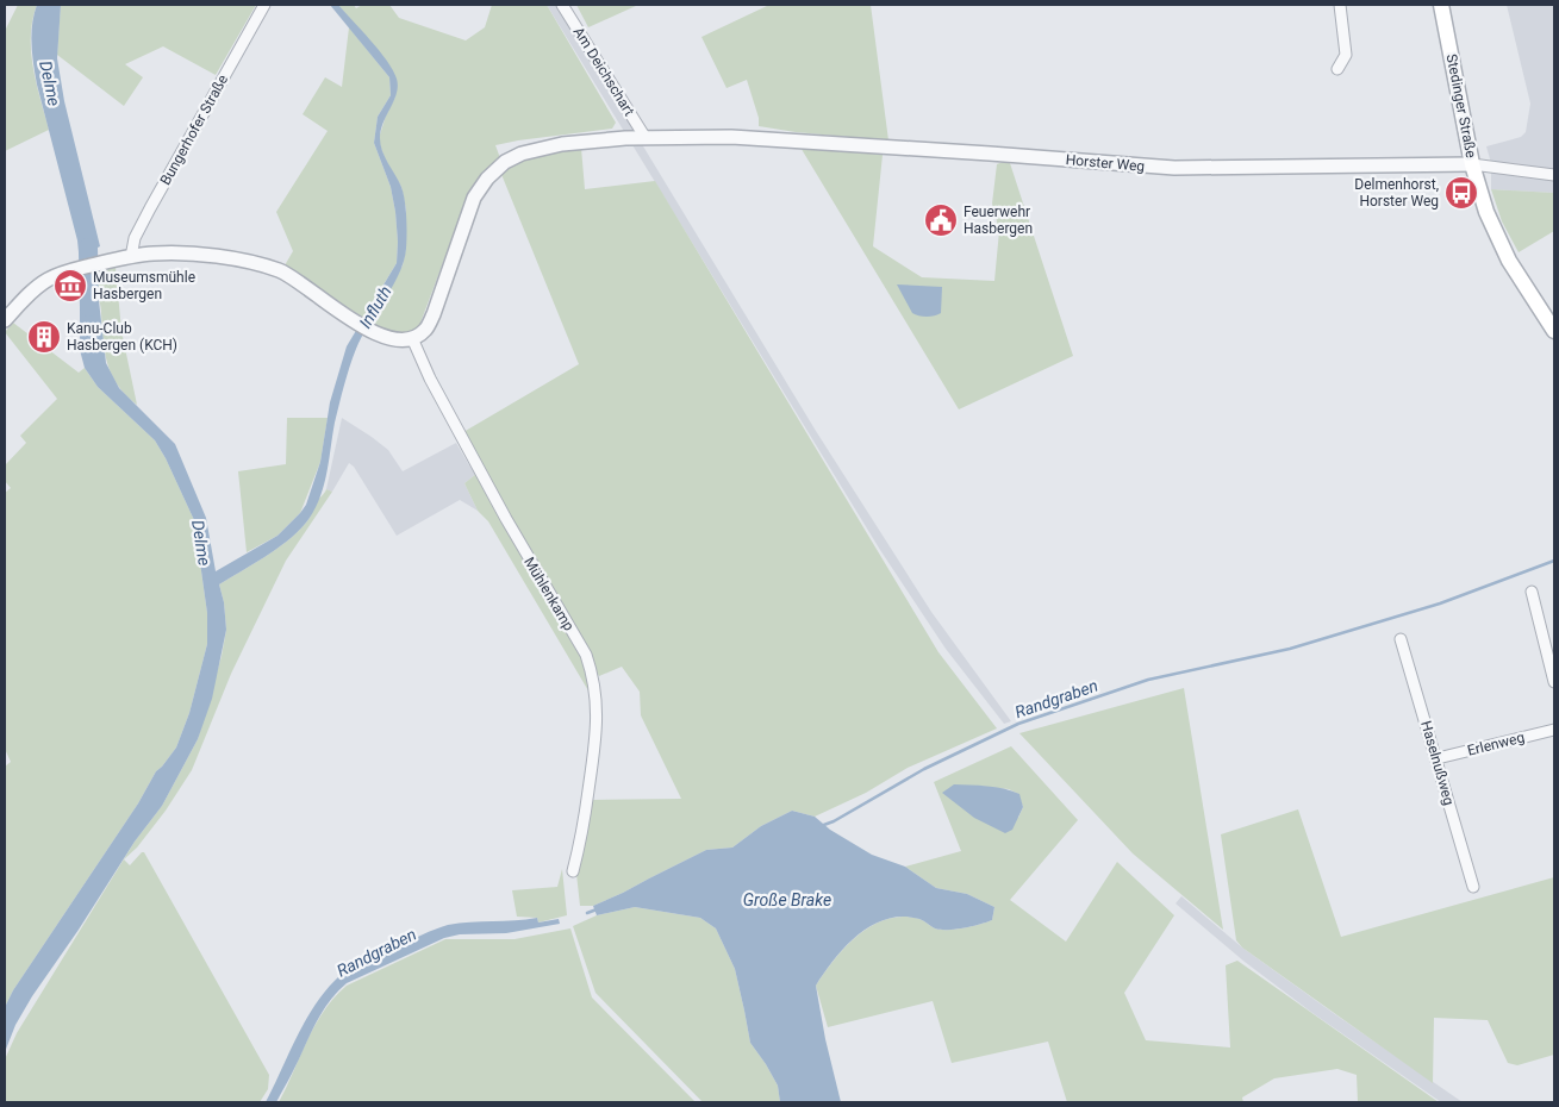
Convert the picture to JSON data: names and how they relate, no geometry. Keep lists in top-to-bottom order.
{
  "streets": {
    "main road": ["Stedinger Straße"],
    "street": [
      "Am Deichschart",
      "Bungerhofer Straße",
      "Horster Weg",
      "Mühlenkamp",
      "Erlenweg",
      "Haselnußweg"
    ]
  },
  "crossings": [
    ["Am Deichschart", "Horster Weg"],
    ["Stedinger Straße", "Horster Weg"],
    ["Erlenweg", "Haselnußweg"]
  ],
  "water": [
    "Delme",
    "Influth",
    "Randgraben",
    "Große Brake"
  ],
  "places": {
    "bus stop": ["Delmenhorst, Horster Weg"],
    "public building": ["Feuerwehr Hasbergen"],
    "museum": ["Museumsmühle Hasbergen"],
    "building": ["Kanu-Club Hasbergen (KCH)"]
  }
}
